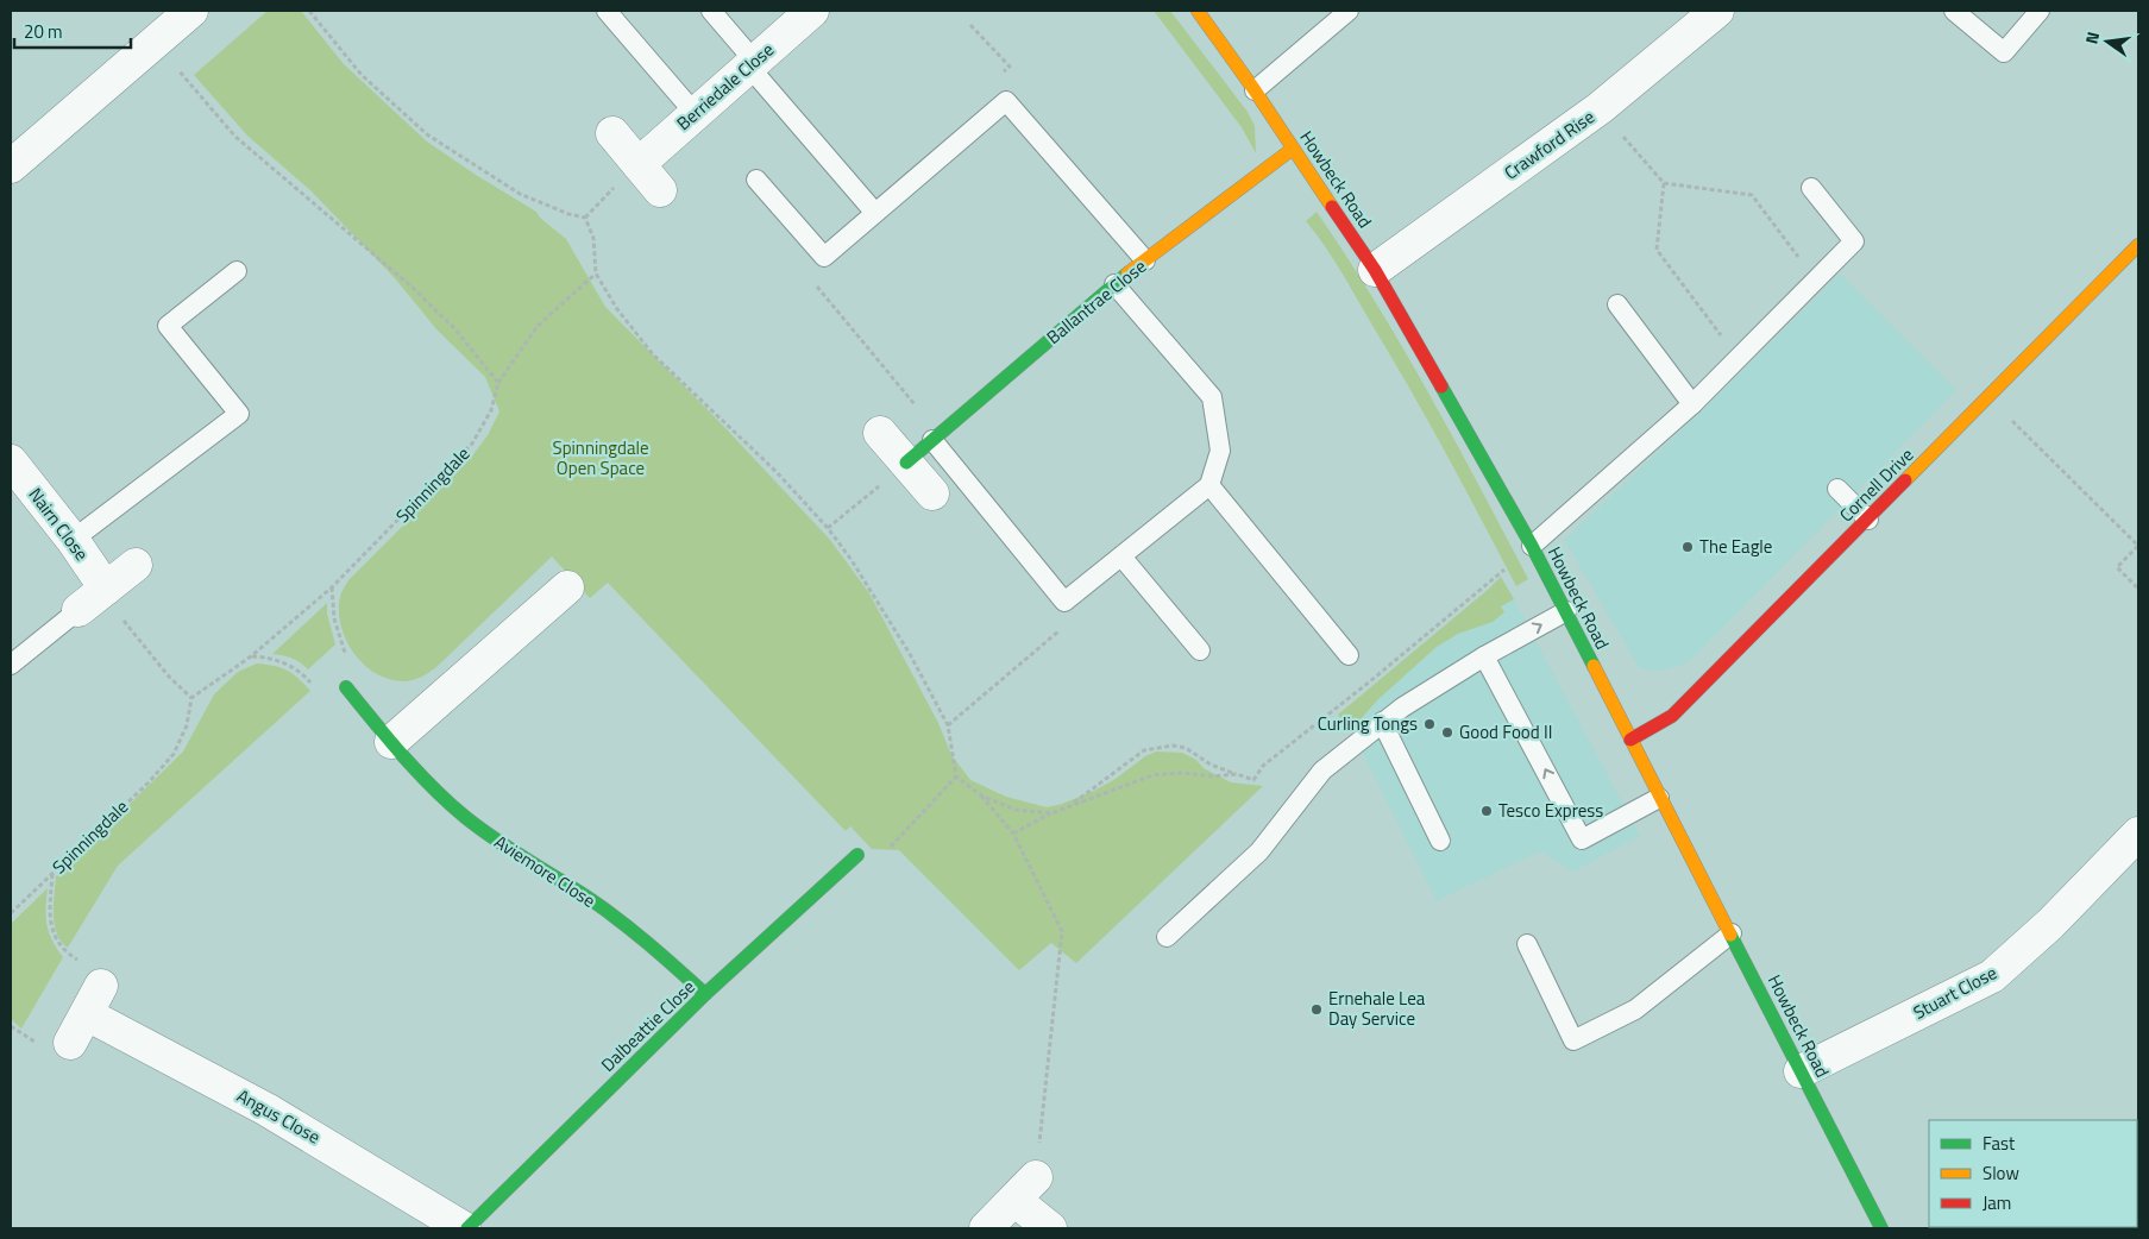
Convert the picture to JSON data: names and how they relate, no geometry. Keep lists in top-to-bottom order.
{
  "streets": {
    "street": [
      "Berriedale Close",
      "Crawford Rise",
      "Howbeck Road",
      "Ballantrae Close",
      "Cornell Drive",
      "Nairn Close",
      "Aviemore Close",
      "Stuart Close",
      "Dalbeattie Close",
      "Angus Close"
    ],
    "path": ["Spinningdale"]
  },
  "crossings": [
    ["Crawford Rise", "Howbeck Road"],
    ["Howbeck Road", "Ballantrae Close"],
    ["Howbeck Road", "Cornell Drive"],
    ["Howbeck Road", "Stuart Close"],
    ["Aviemore Close", "Dalbeattie Close"],
    ["Dalbeattie Close", "Angus Close"]
  ],
  "parks": ["Spinningdale Open Space"],
  "places": [
    "The Eagle",
    "Curling Tongs",
    "Good Food II",
    "Tesco Express",
    "Ernehale Lea Day Service"
  ],
  "legend": ["Fast", "Slow", "Jam"],
  "scale_bar": "20 m",
  "north": "left"
}
